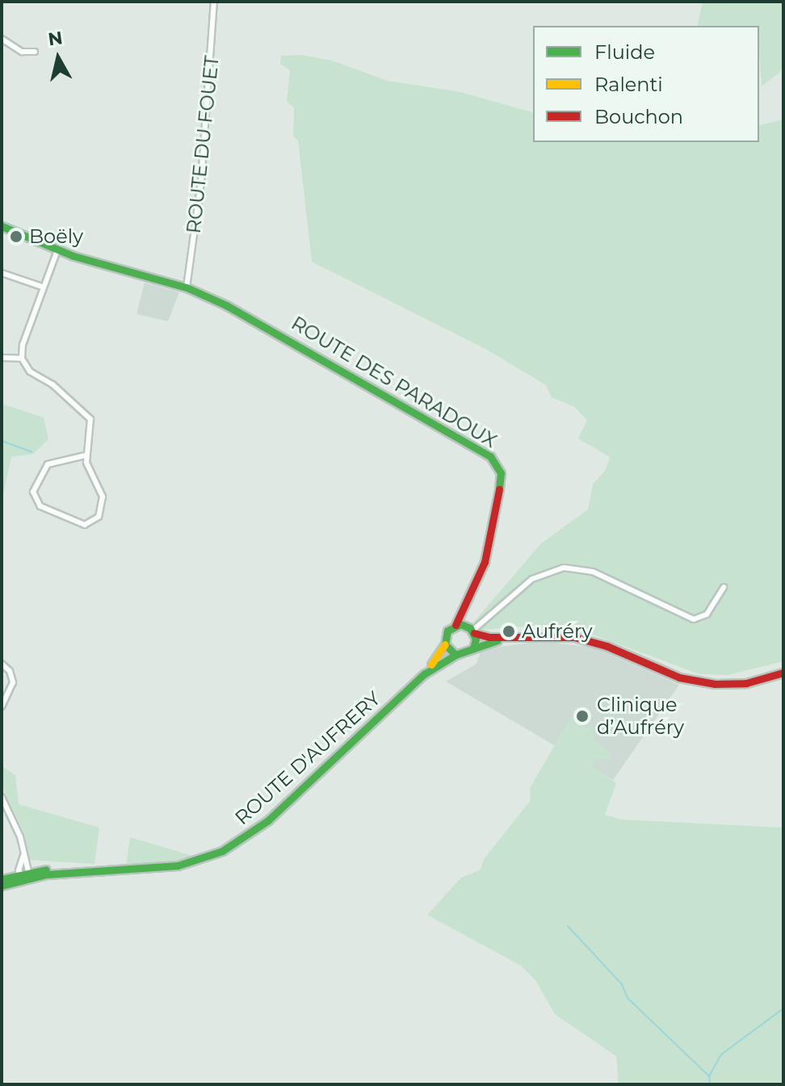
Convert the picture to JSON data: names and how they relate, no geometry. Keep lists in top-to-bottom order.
{
  "streets": {
    "main road": ["ROUTE DES PARADOUX", "ROUTE D'AUFRERY"],
    "street": ["ROUTE DU FOUET"]
  },
  "crossings": [
    ["ROUTE DU FOUET", "ROUTE DES PARADOUX"],
    ["ROUTE DES PARADOUX", "ROUTE D'AUFRERY"]
  ],
  "places": ["Boëly", "Aufréry", "Clinique d’Aufréry"],
  "legend": ["Fluide", "Ralenti", "Bouchon"],
  "north": "top"
}
